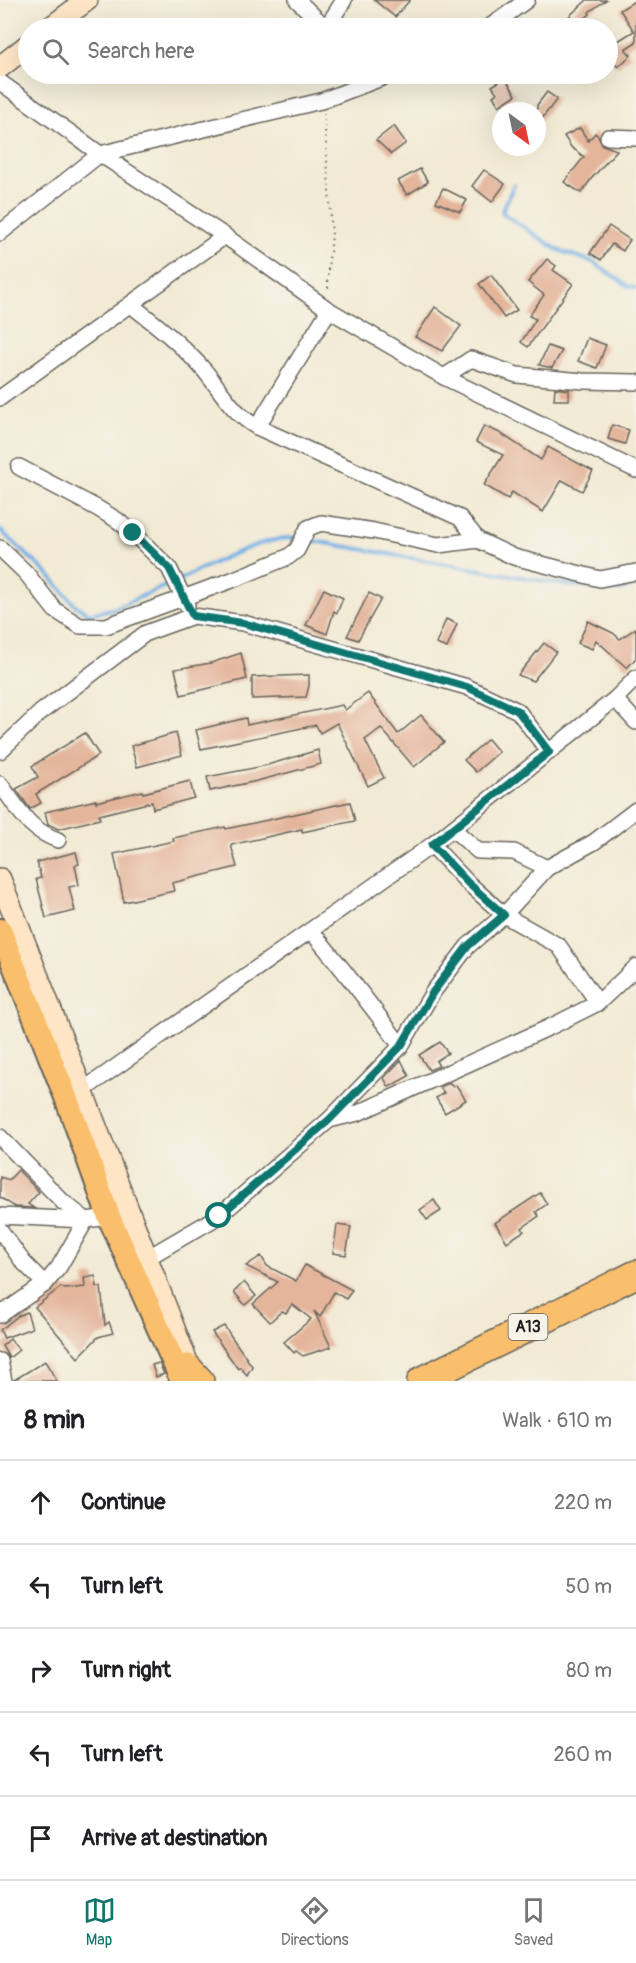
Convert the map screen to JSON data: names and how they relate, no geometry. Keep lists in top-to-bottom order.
{
  "streets": {
    "highway": ["A13"]
  },
  "north": "bottom right",
  "page": {
    "search": "Search here",
    "heading": ["8 min", "Walk · 610 m"],
    "list": [
      ["Continue", "220 m"],
      ["Turn left", "50 m"],
      ["Turn right", "80 m"],
      ["Turn left", "260 m"],
      "Arrive at destination"
    ],
    "nav": ["Map", "Directions", "Saved"]
  }
}
